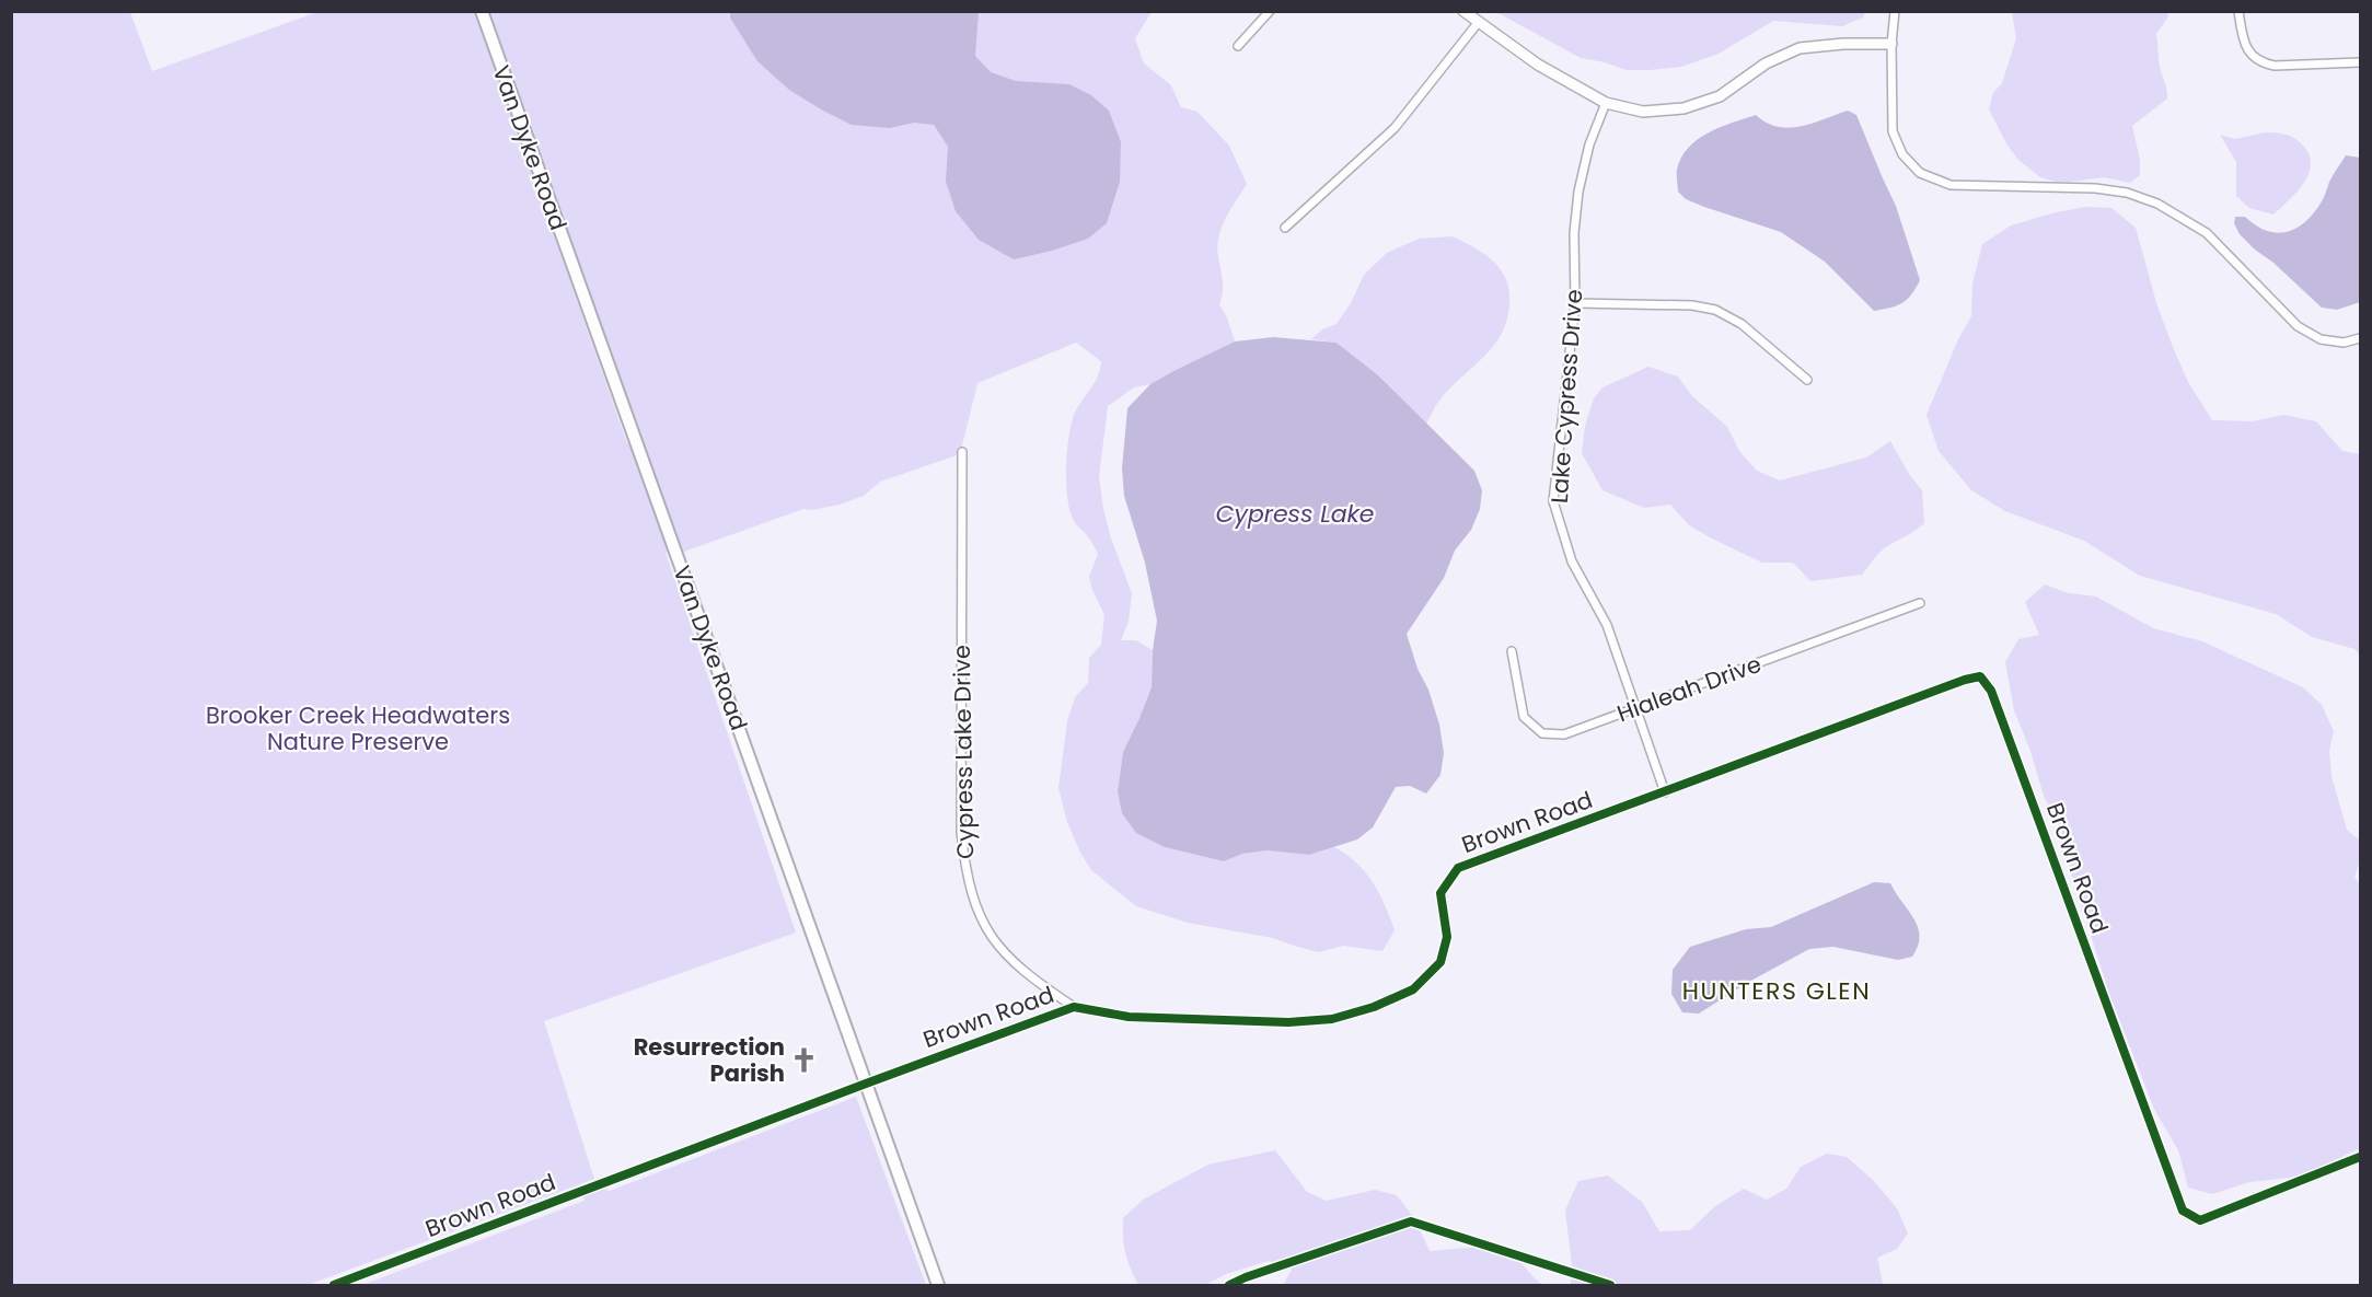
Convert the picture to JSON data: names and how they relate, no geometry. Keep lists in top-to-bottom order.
{
  "streets": {
    "main road": ["Van Dyke Road"],
    "street": [
      "Lake Cypress Drive",
      "Hialeah Drive",
      "Cypress Lake Drive",
      "Brown Road"
    ]
  },
  "crossings": [
    ["Van Dyke Road", "Brown Road"],
    ["Lake Cypress Drive", "Hialeah Drive"],
    ["Lake Cypress Drive", "Brown Road"],
    ["Cypress Lake Drive", "Brown Road"]
  ],
  "districts": ["HUNTERS GLEN"],
  "water": ["Cypress Lake"],
  "parks": ["Brooker Creek Headwaters Nature Preserve"],
  "places": {
    "church": ["Resurrection Parish"]
  }
}
